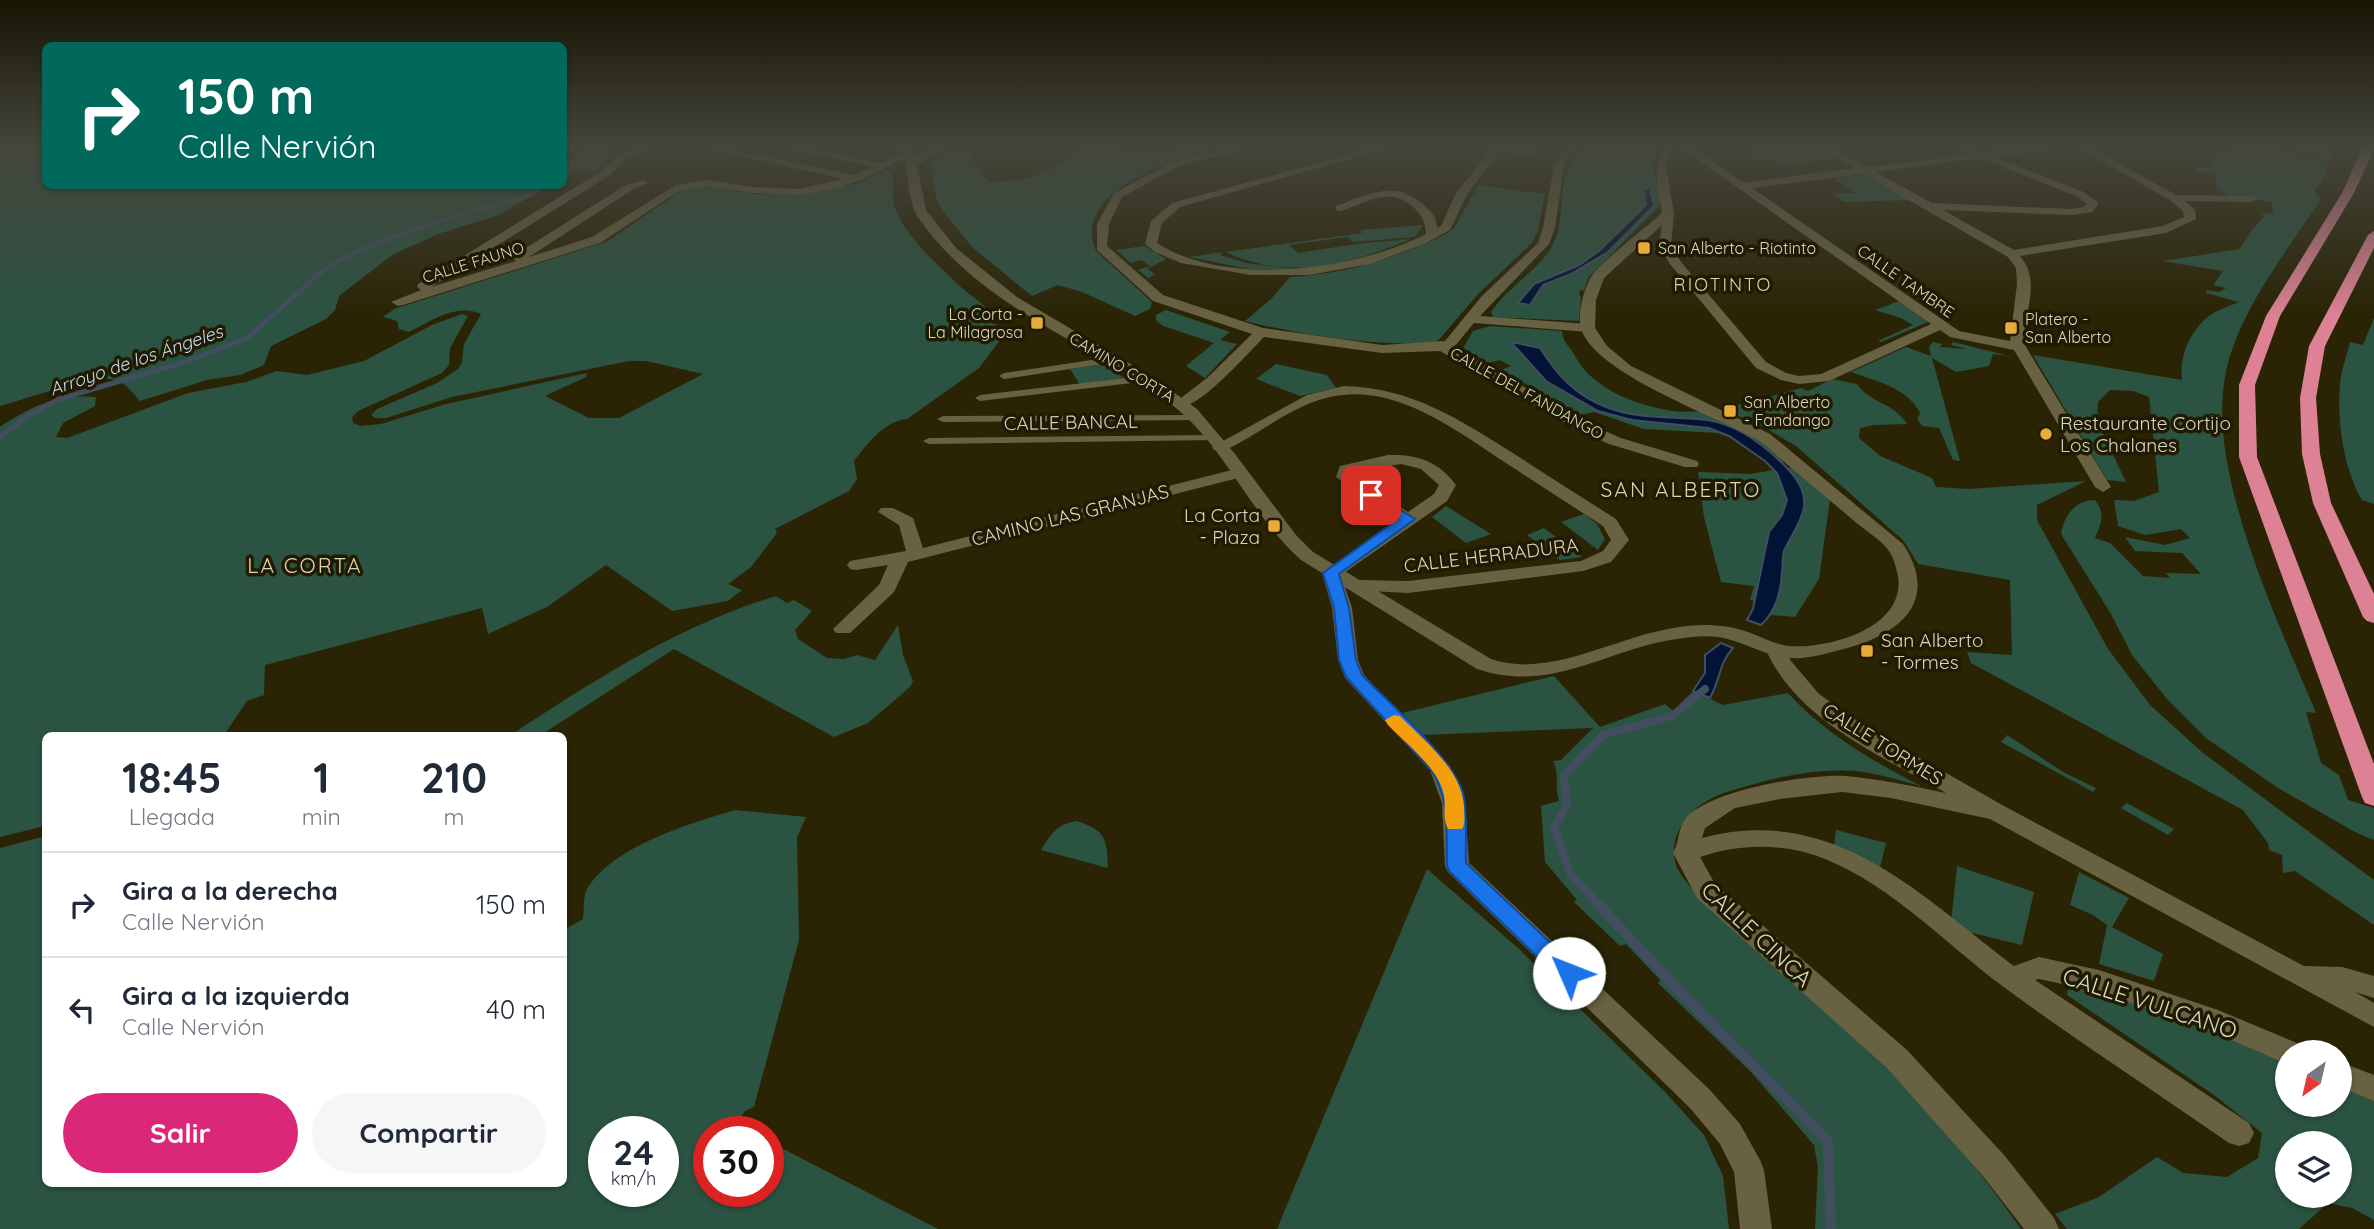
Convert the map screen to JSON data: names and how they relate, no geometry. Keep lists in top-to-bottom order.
{
  "streets": {
    "street": [
      "CALLE FAUNO",
      "CALLE TAMBRE",
      "CAMINO CORTA",
      "CALLE DEL FANDANGO",
      "CALLE BANCAL",
      "CAMINO LAS GRANJAS",
      "CALLE HERRADURA",
      "CALLE TORMES",
      "CALLE CINCA",
      "CALLE VULCANO"
    ]
  },
  "crossings": [
    ["CAMINO CORTA", "CALLE BANCAL"],
    ["CAMINO CORTA", "CAMINO LAS GRANJAS"],
    ["CAMINO CORTA", "CALLE HERRADURA"],
    ["CALLE BANCAL", "CALLE HERRADURA"],
    ["CALLE CINCA", "CALLE VULCANO"]
  ],
  "districts": ["RIOTINTO", "SAN ALBERTO", "LA CORTA"],
  "water": ["Arroyo de los Ángeles"],
  "places": {
    "transit": [
      "San Alberto - Riotinto",
      "La Corta - La Milagrosa",
      "Platero - San Alberto",
      "San Alberto - Fandango",
      "La Corta - Plaza",
      "San Alberto - Tormes"
    ],
    "other": ["Restaurante Cortijo Los Chalanes"]
  },
  "north": "bottom left",
  "page": {
    "turn": ["150 m", "Calle Nervión"],
    "eta": [
      "18:45",
      "Llegada",
      "1",
      "min",
      "210",
      "m"
    ],
    "list": [
      {
        "name": "Gira a la derecha",
        "note": "Calle Nervión",
        "value": "150 m"
      },
      {
        "name": "Gira a la izquierda",
        "note": "Calle Nervión",
        "value": "40 m"
      }
    ],
    "buttons": ["Salir", "Compartir"],
    "speed": "24 km/h",
    "limit": "30"
  }
}
